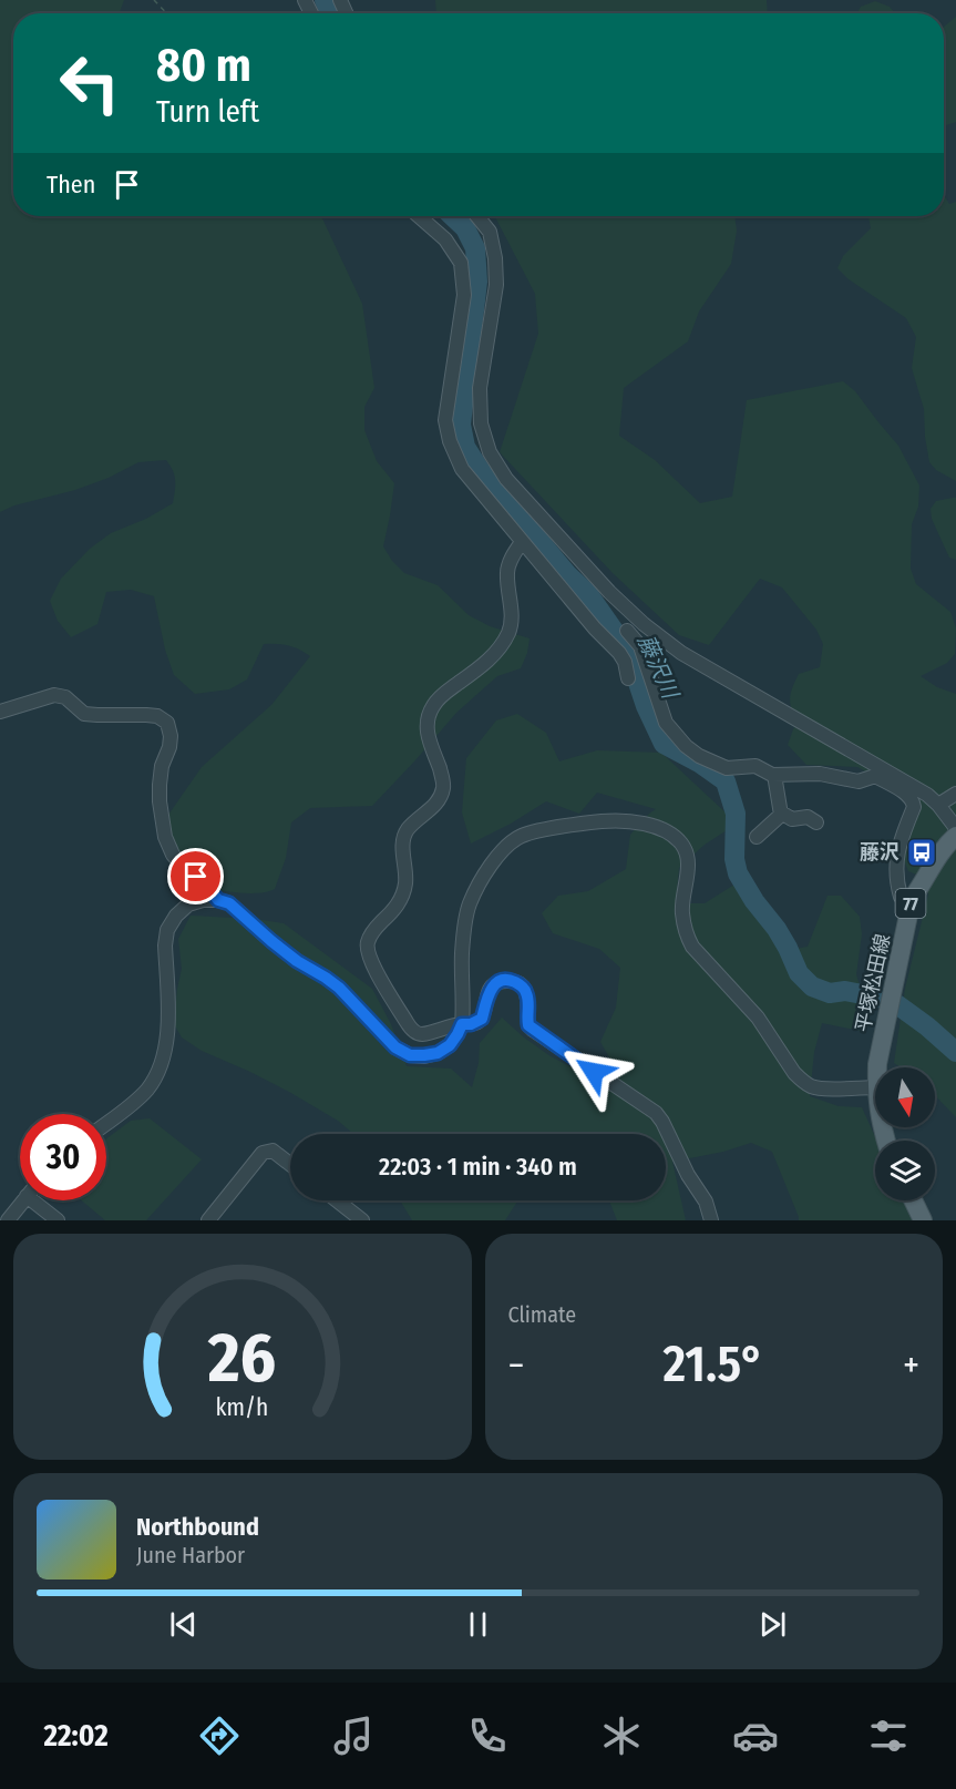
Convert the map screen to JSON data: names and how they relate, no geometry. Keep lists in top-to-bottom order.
{
  "streets": {
    "main road": ["77", "平塚松田線"]
  },
  "water": ["藤沢川"],
  "places": {
    "bus stop": ["藤沢"]
  },
  "north": "bottom",
  "page": {
    "turn": ["80 m", "Turn left"],
    "then": "Then",
    "limit": "30",
    "trip": "22:03 · 1 min · 340 m",
    "tile": "Climate",
    "heat": ["−", "21.5°", "+"],
    "song": ["Northbound", "June Harbor"],
    "tabs": "22:02",
    "gauge": ["26", "km/h"]
  }
}
